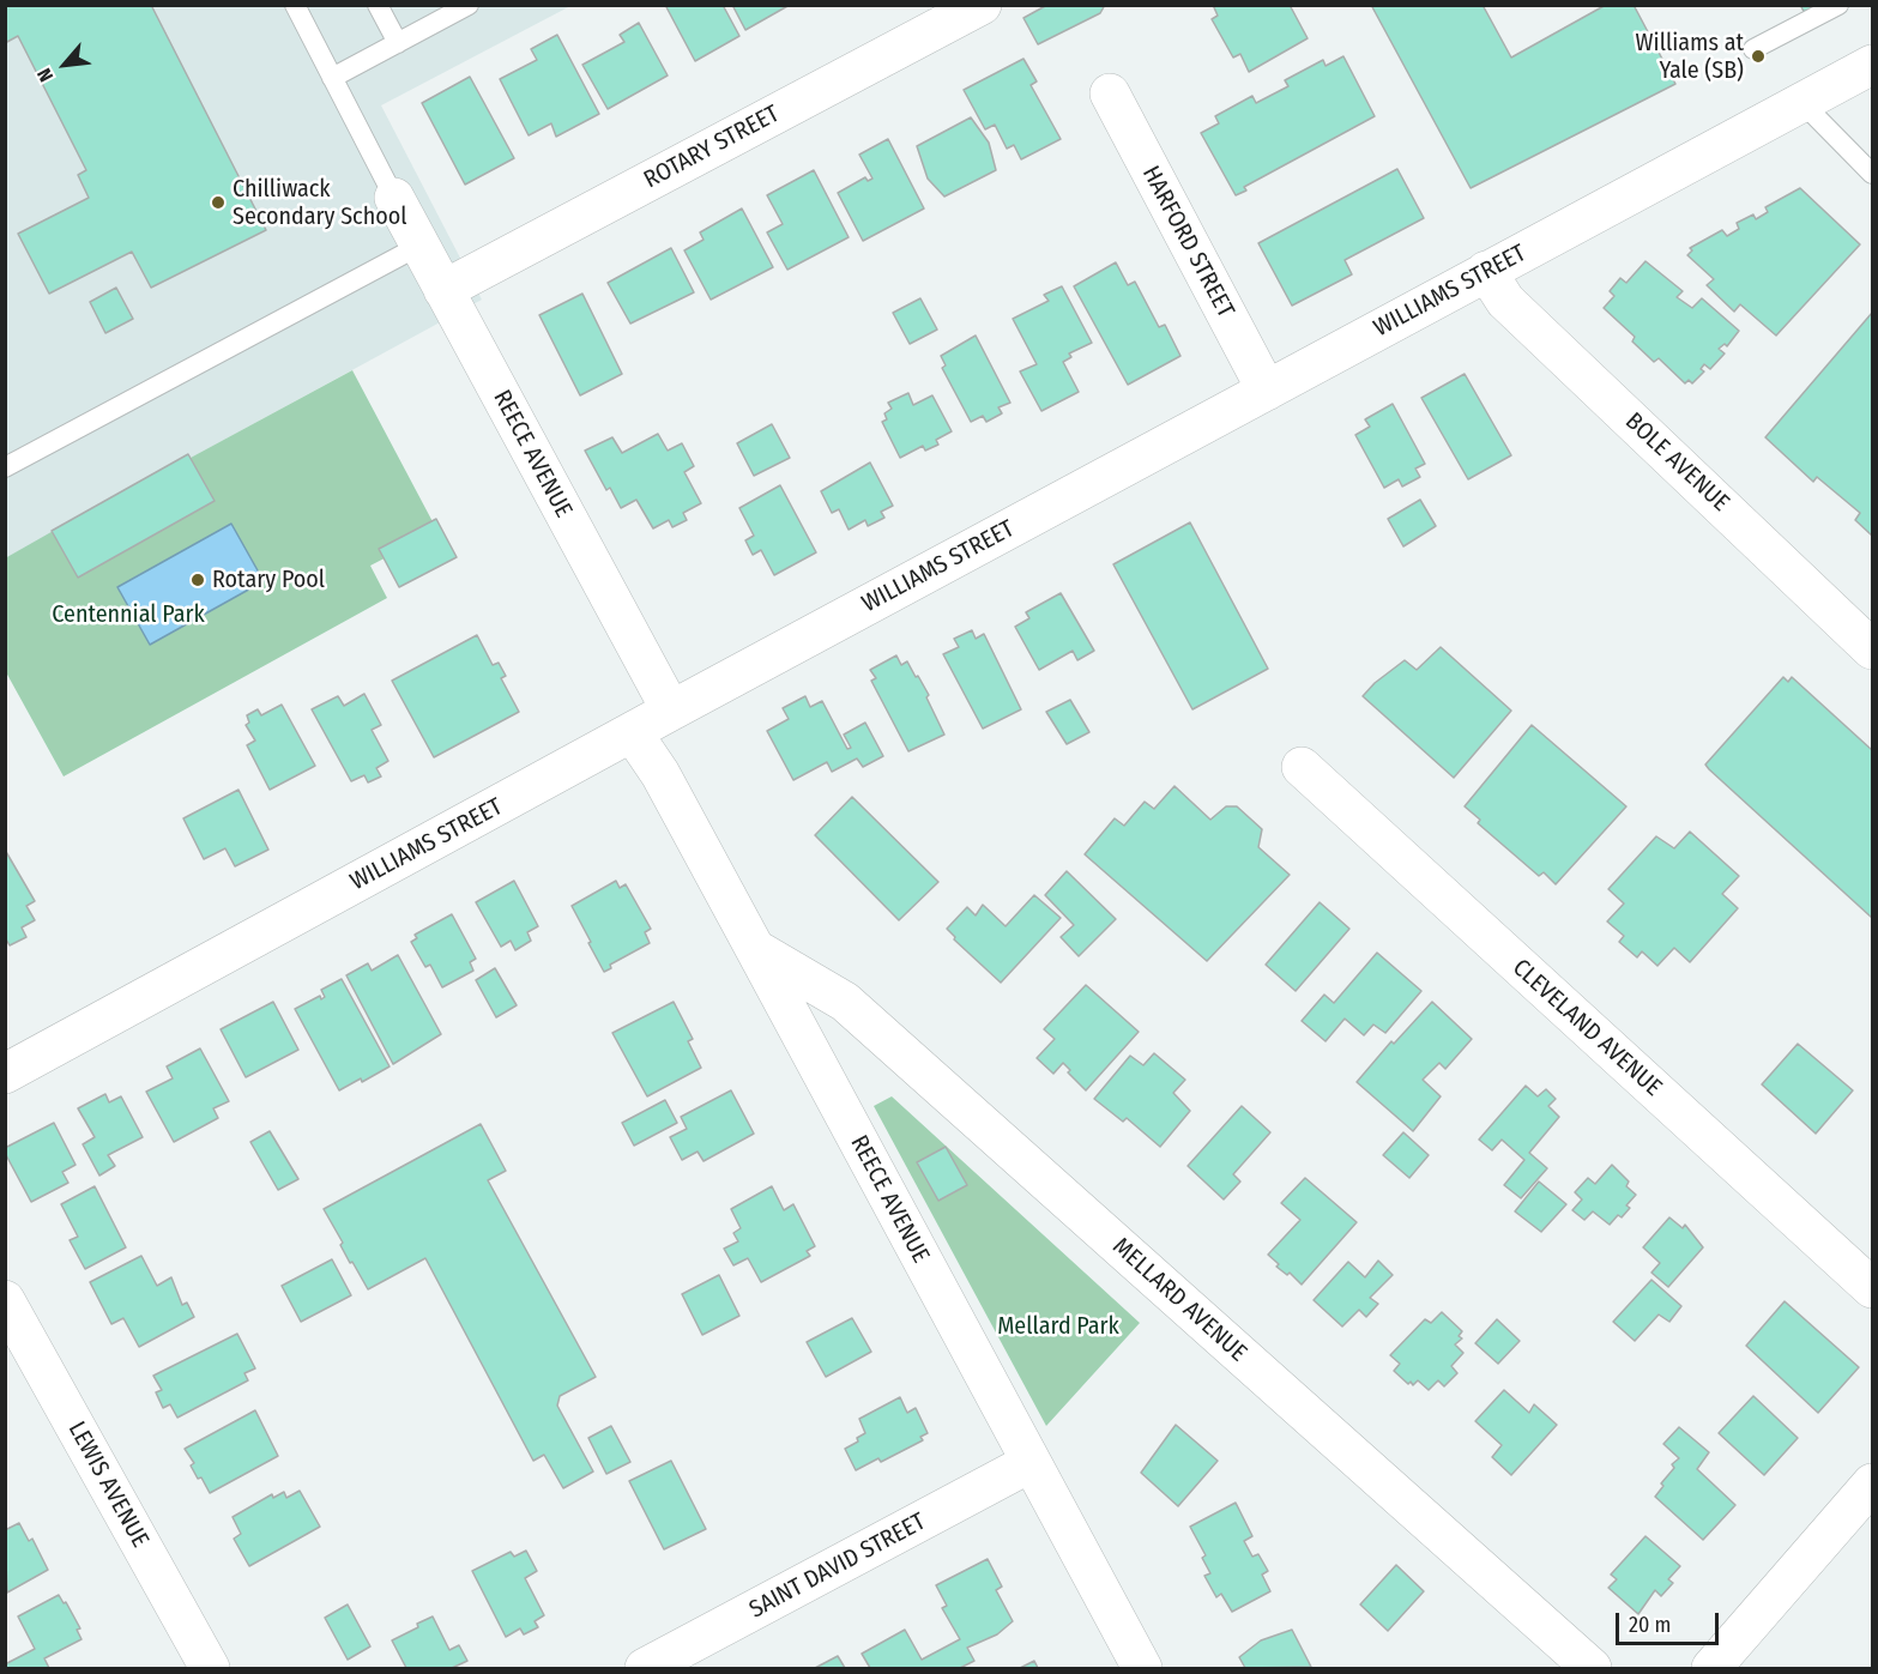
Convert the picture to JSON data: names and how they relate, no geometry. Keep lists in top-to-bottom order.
{
  "streets": {
    "street": [
      "ROTARY STREET",
      "HARFORD STREET",
      "WILLIAMS STREET",
      "REECE AVENUE",
      "BOLE AVENUE",
      "CLEVELAND AVENUE",
      "MELLARD AVENUE",
      "LEWIS AVENUE",
      "SAINT DAVID STREET"
    ]
  },
  "crossings": [
    ["ROTARY STREET", "REECE AVENUE"],
    ["HARFORD STREET", "WILLIAMS STREET"],
    ["WILLIAMS STREET", "REECE AVENUE"],
    ["WILLIAMS STREET", "BOLE AVENUE"],
    ["REECE AVENUE", "MELLARD AVENUE"],
    ["REECE AVENUE", "SAINT DAVID STREET"]
  ],
  "parks": ["Centennial Park", "Mellard Park"],
  "places": ["Williams at Yale (SB)", "Chilliwack Secondary School", "Rotary Pool"],
  "scale_bar": "20 m",
  "north": "bottom left"
}
